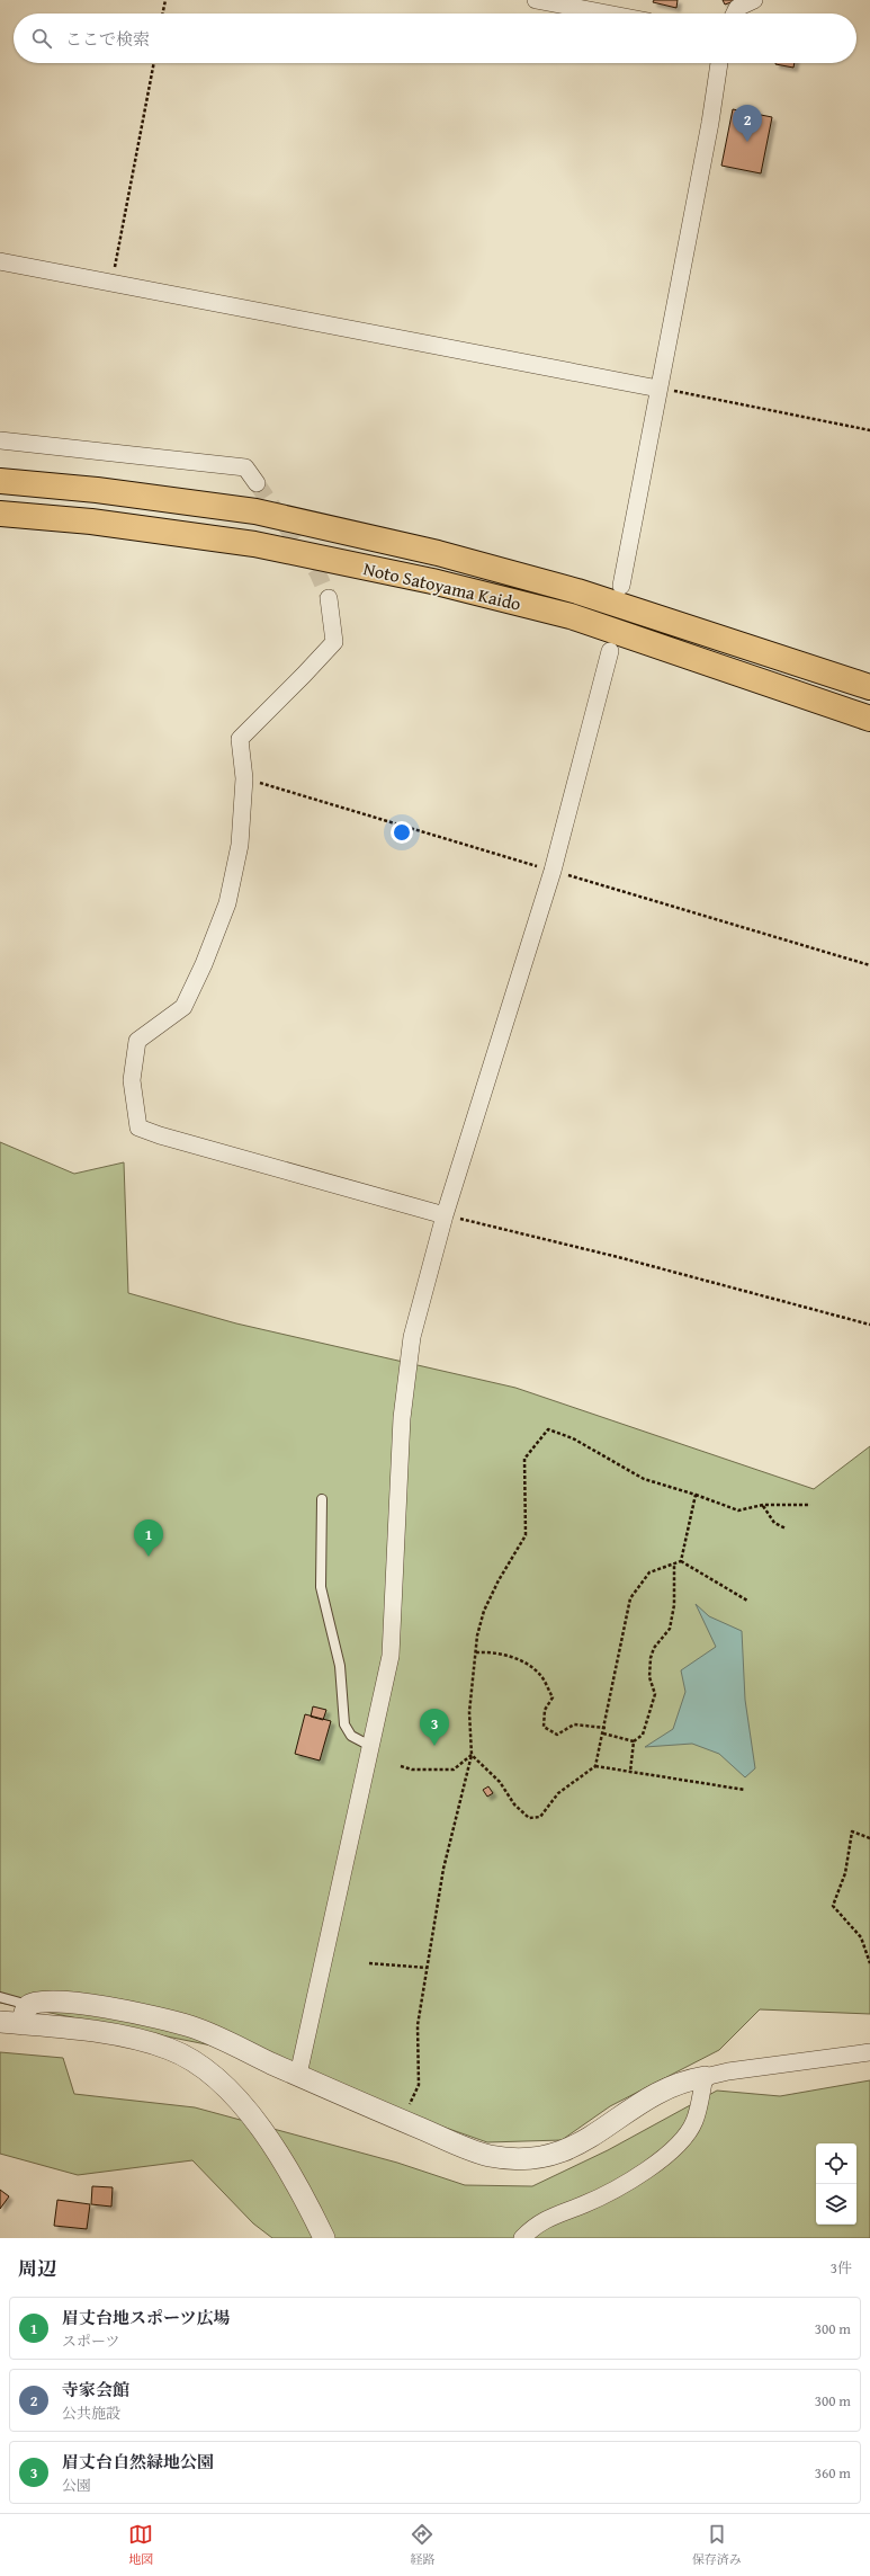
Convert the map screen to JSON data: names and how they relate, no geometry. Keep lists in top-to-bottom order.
{
  "streets": {
    "highway": ["Noto Satoyama Kaido"]
  },
  "page": {
    "search": "ここで検索",
    "pins": ["2", "1", "3"],
    "heading": ["周辺", "3件"],
    "list": [
      {
        "mark": "1",
        "name": "眉丈台地スポーツ広場",
        "note": "スポーツ",
        "value": "300 m"
      },
      {
        "mark": "2",
        "name": "寺家会館",
        "note": "公共施設",
        "value": "300 m"
      },
      {
        "mark": "3",
        "name": "眉丈台自然緑地公園",
        "note": "公園",
        "value": "360 m"
      }
    ],
    "nav": ["地図", "経路", "保存済み"]
  }
}
